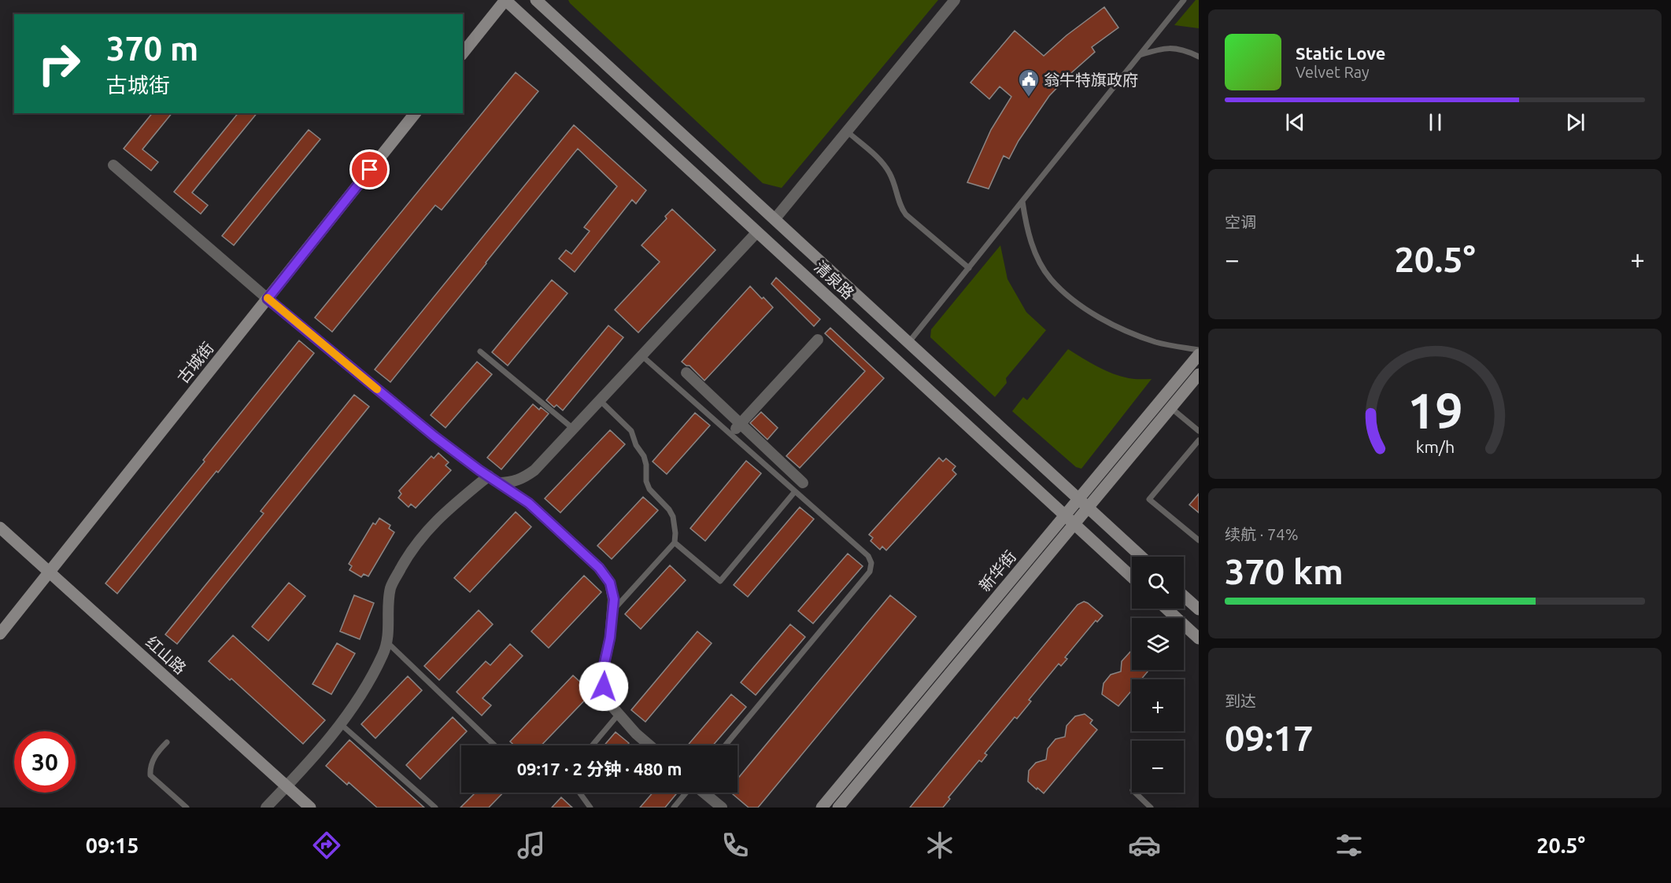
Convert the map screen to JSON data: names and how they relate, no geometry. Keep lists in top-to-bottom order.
{
  "streets": {
    "street": [
      "清泉路",
      "古城街",
      "新华街",
      "红山路"
    ]
  },
  "crossings": [
    ["清泉路", "新华街"],
    ["古城街", "红山路"]
  ],
  "places": {
    "public building": ["翁牛特旗政府"]
  },
  "page": {
    "turn": ["370 m", "古城街"],
    "song": ["Static Love", "Velvet Ray"],
    "tile": [
      "空调",
      ["续航 · 74%", "370 km"],
      ["到达", "09:17"]
    ],
    "heat": ["−", "20.5°", "+"],
    "map_buttons": ["+", "−"],
    "limit": "30",
    "trip": "09:17 · 2 分钟 · 480 m",
    "tabs": ["09:15", "20.5°"],
    "gauge": ["19", "km/h"]
  }
}
